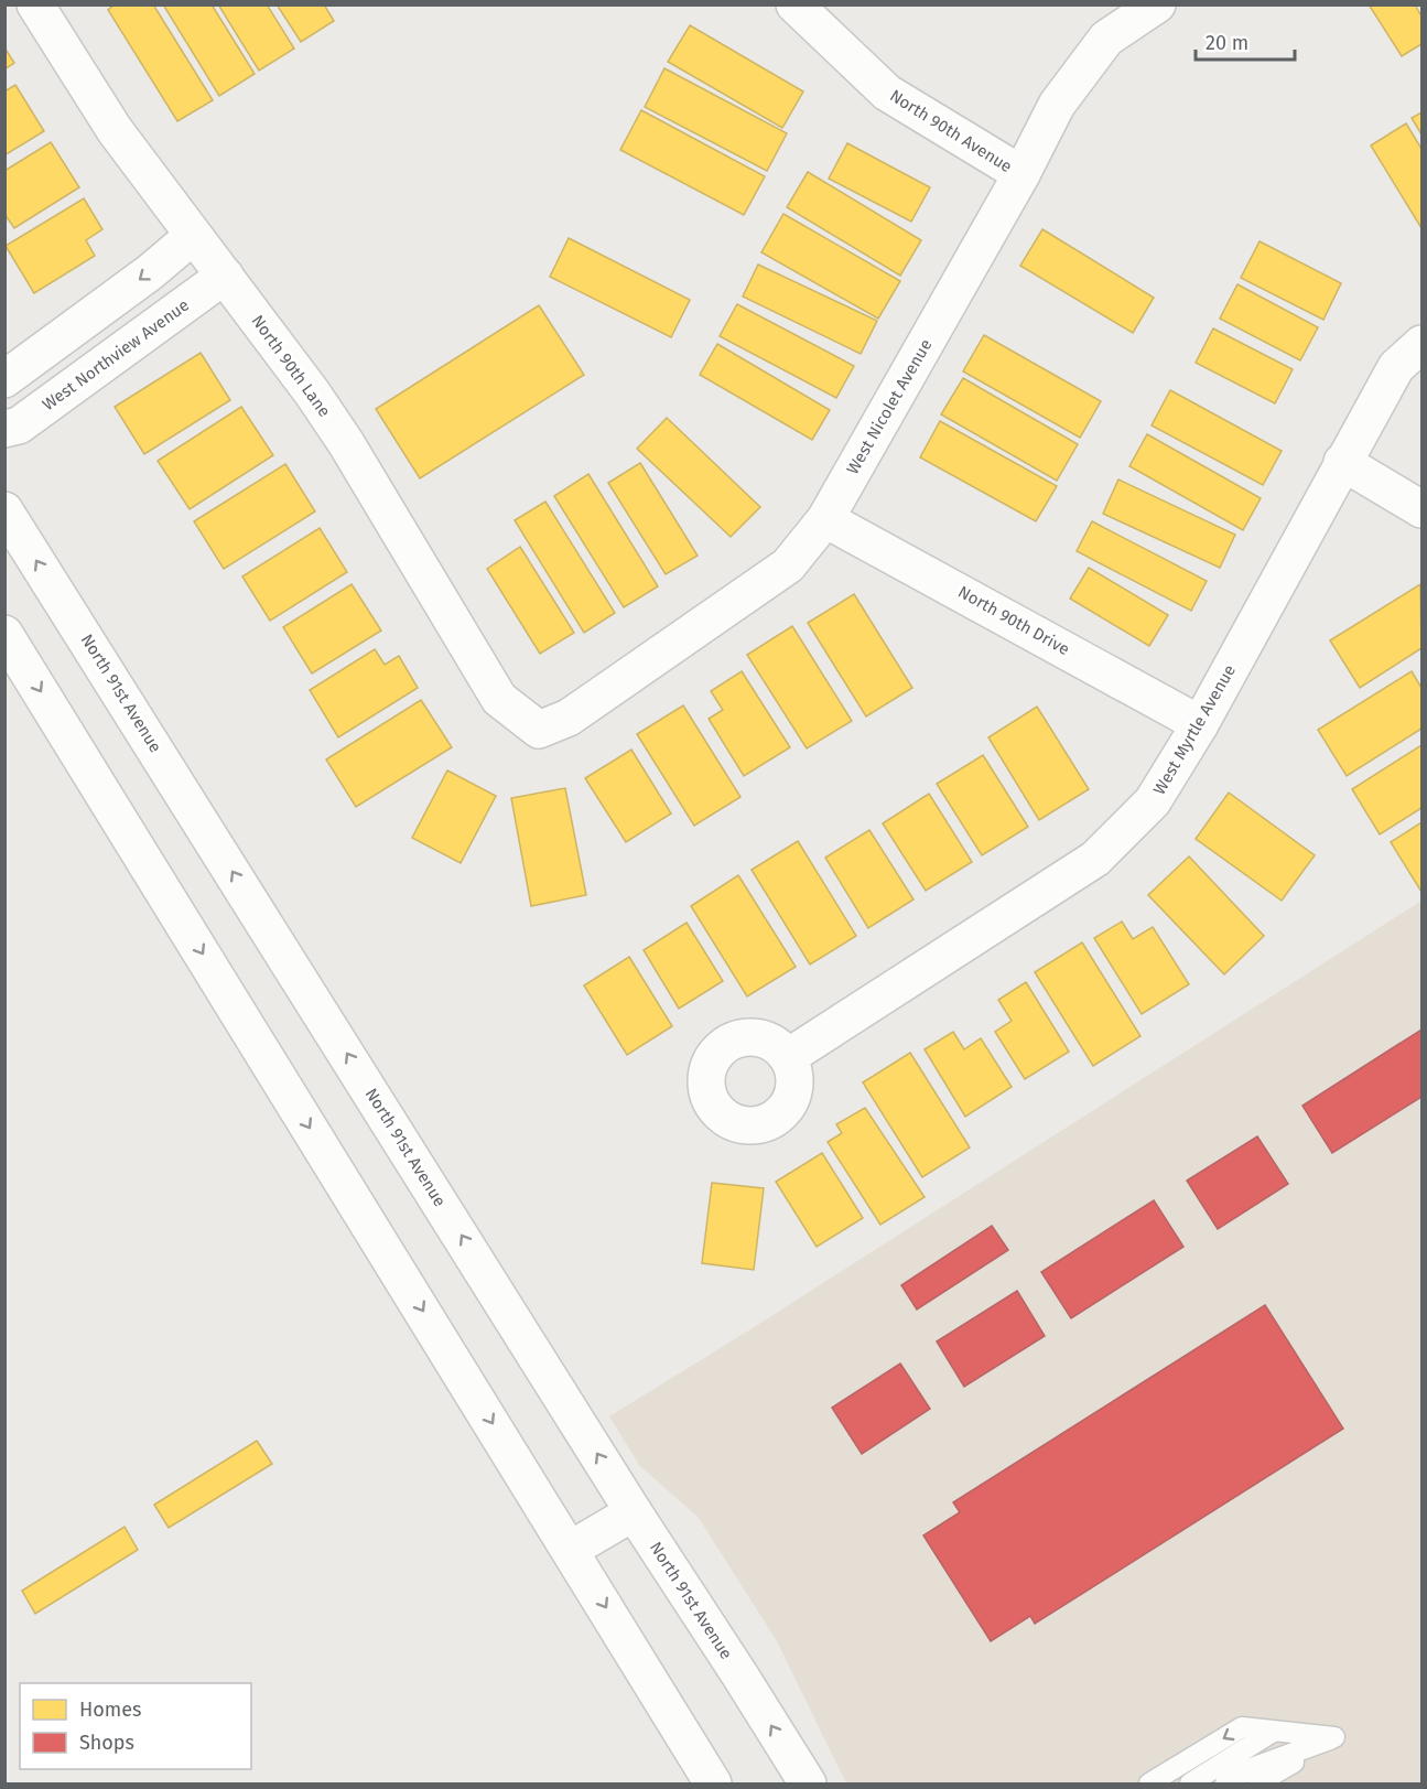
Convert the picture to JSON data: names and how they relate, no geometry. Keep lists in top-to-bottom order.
{
  "streets": {
    "street": [
      "North 90th Avenue",
      "West Northview Avenue",
      "North 90th Lane",
      "West Nicolet Avenue",
      "North 90th Drive",
      "North 91st Avenue",
      "West Myrtle Avenue"
    ]
  },
  "crossings": [
    ["North 90th Avenue", "West Nicolet Avenue"],
    ["West Northview Avenue", "North 90th Lane"],
    ["North 90th Lane", "West Nicolet Avenue"],
    ["West Nicolet Avenue", "North 90th Drive"],
    ["North 90th Drive", "West Myrtle Avenue"]
  ],
  "legend": ["Homes", "Shops"],
  "scale_bar": "20 m"
}
